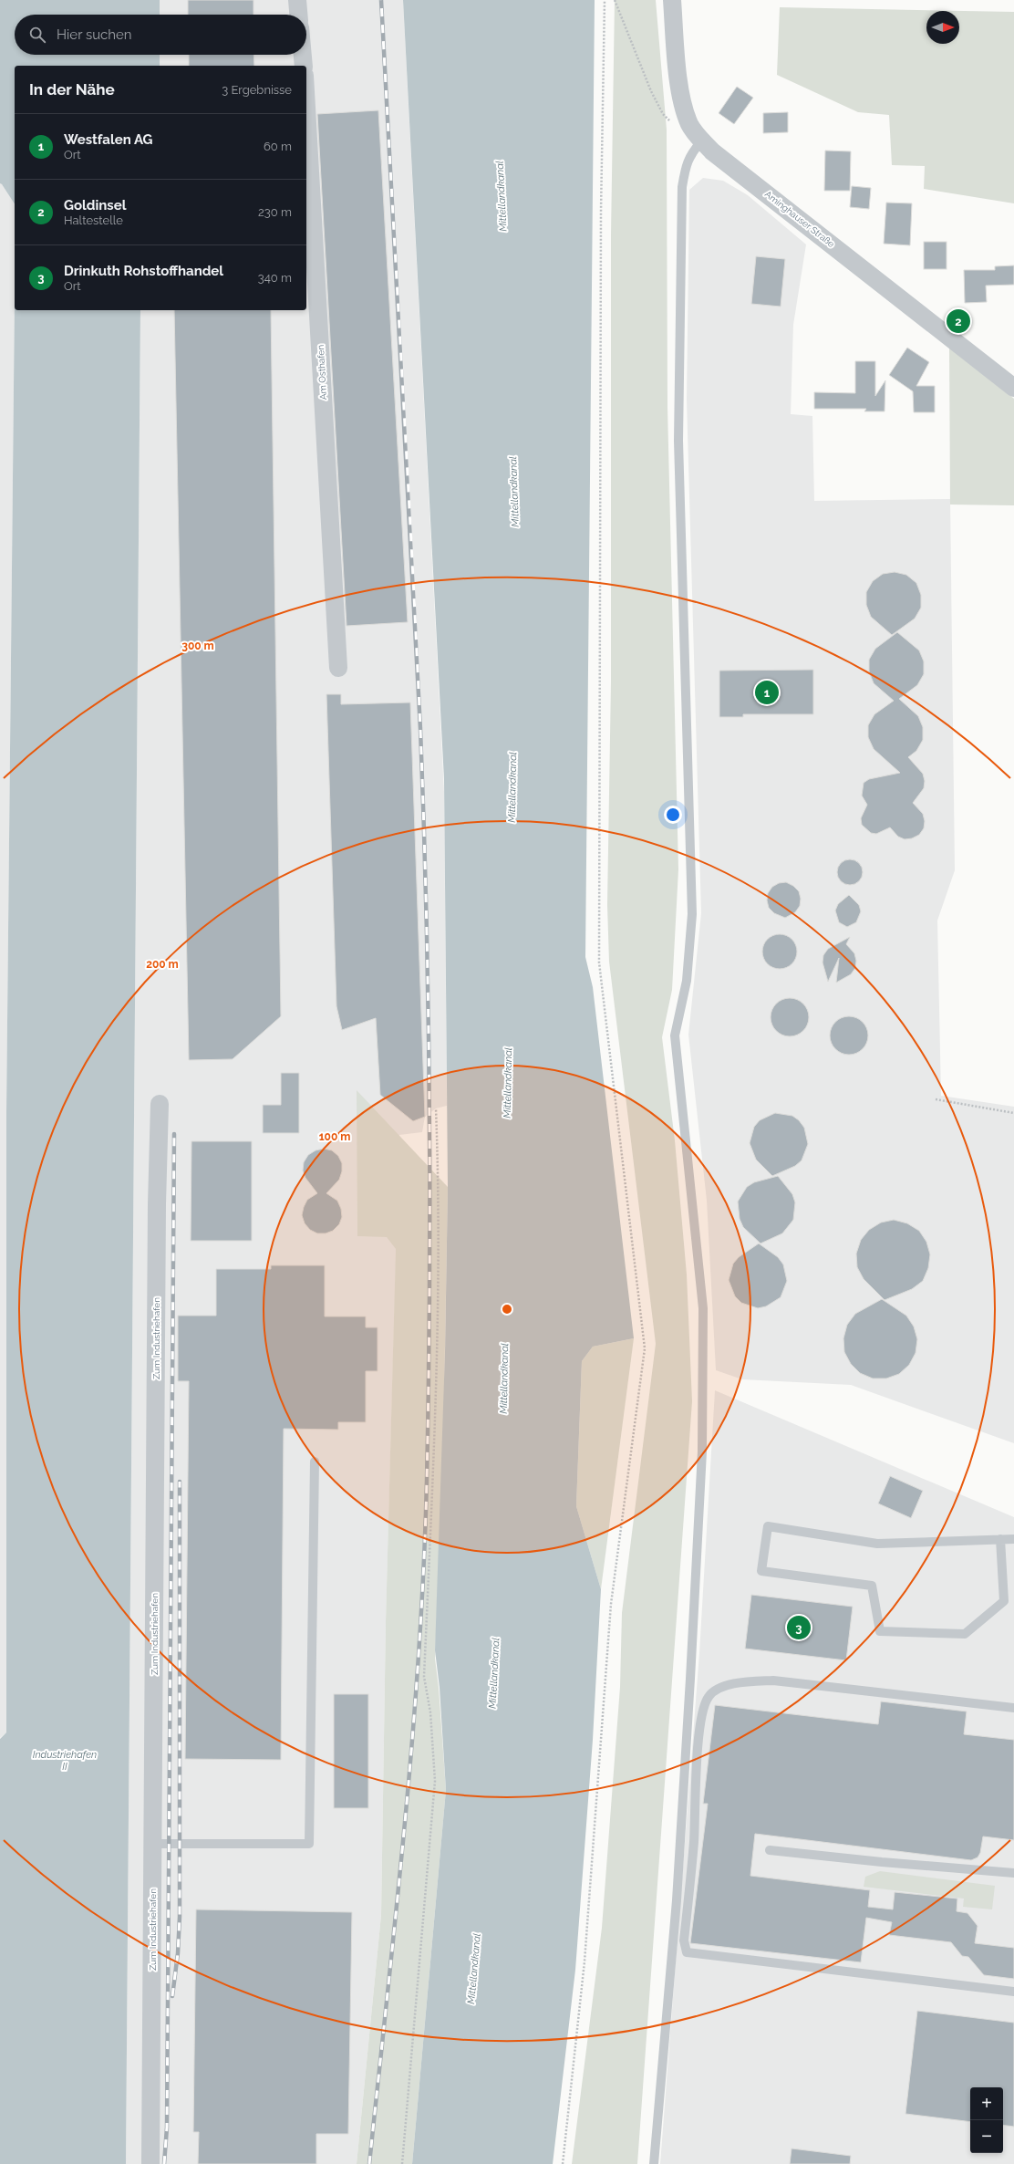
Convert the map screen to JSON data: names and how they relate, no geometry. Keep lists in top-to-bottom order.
{
  "streets": {
    "street": ["Aminghauser Straße", "Am Osthafen", "Zum Industriehafen"]
  },
  "water": ["Mittellandkanal", "Industriehafen II"],
  "north": "right",
  "page": {
    "search": "Hier suchen",
    "heading": ["In der Nähe", "3 Ergebnisse"],
    "list": [
      {
        "mark": "1",
        "name": "Westfalen AG",
        "note": "Ort",
        "value": "60 m"
      },
      {
        "mark": "2",
        "name": "Goldinsel",
        "note": "Haltestelle",
        "value": "230 m"
      },
      {
        "mark": "3",
        "name": "Drinkuth Rohstoffhandel",
        "note": "Ort",
        "value": "340 m"
      }
    ],
    "pins": ["2", "1", "3"],
    "map_buttons": ["+", "−"]
  },
  "rings": ["300 m", "200 m", "100 m"]
}
